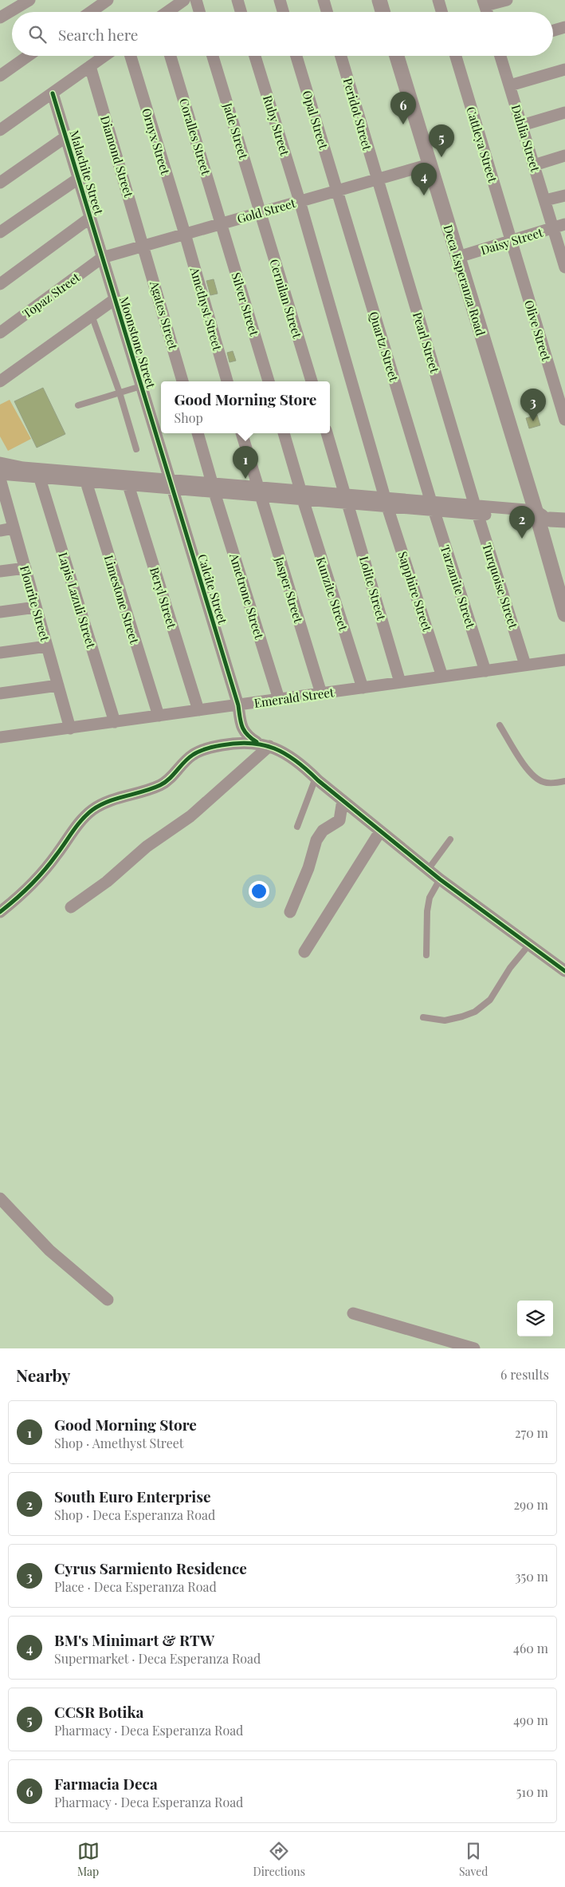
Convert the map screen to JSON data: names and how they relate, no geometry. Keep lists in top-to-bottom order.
{
  "streets": {
    "street": [
      "Peridot Street",
      "Opal Street",
      "Ruby Street",
      "Jade Street",
      "Coralles Street",
      "Dahlia Street",
      "Ornyx Street",
      "Cattleya Street",
      "Diamond Street",
      "Malachite Street",
      "Gold Street",
      "Daisy Street",
      "Deca Esperanza Road",
      "Topaz Street",
      "Cernilan Street",
      "Silver Street",
      "Amethyst Street",
      "Agates Street",
      "Olive Street",
      "Moonstone Street",
      "Pearl Street",
      "Quartz Street",
      "Turquoise Street",
      "Tarzanite Street",
      "Lolite Street",
      "Calcite Street",
      "Jasper Street",
      "Sapphire Street",
      "Kunzite Street",
      "Ametrone Street",
      "Beryl Street",
      "Limestone Street",
      "Lapis Lazuli Street",
      "Flourite Street",
      "Emerald Street"
    ]
  },
  "crossings": [
    ["Peridot Street", "Gold Street"],
    ["Peridot Street", "Pearl Street"],
    ["Opal Street", "Gold Street"],
    ["Opal Street", "Quartz Street"],
    ["Ruby Street", "Gold Street"],
    ["Ruby Street", "Sapphire Street"],
    ["Jade Street", "Gold Street"],
    ["Jade Street", "Cernilan Street"],
    ["Coralles Street", "Gold Street"],
    ["Coralles Street", "Silver Street"],
    ["Dahlia Street", "Daisy Street"],
    ["Ornyx Street", "Gold Street"],
    ["Ornyx Street", "Amethyst Street"],
    ["Cattleya Street", "Daisy Street"],
    ["Cattleya Street", "Olive Street"],
    ["Diamond Street", "Gold Street"],
    ["Diamond Street", "Agates Street"],
    ["Malachite Street", "Gold Street"],
    ["Malachite Street", "Topaz Street"],
    ["Malachite Street", "Moonstone Street"],
    ["Gold Street", "Deca Esperanza Road"],
    ["Gold Street", "Topaz Street"],
    ["Gold Street", "Cernilan Street"],
    ["Gold Street", "Silver Street"],
    ["Gold Street", "Amethyst Street"],
    ["Gold Street", "Agates Street"],
    ["Gold Street", "Moonstone Street"],
    ["Gold Street", "Pearl Street"],
    ["Gold Street", "Quartz Street"],
    ["Daisy Street", "Deca Esperanza Road"],
    ["Daisy Street", "Olive Street"],
    ["Topaz Street", "Moonstone Street"],
    ["Moonstone Street", "Calcite Street"],
    ["Pearl Street", "Turquoise Street"],
    ["Quartz Street", "Tarzanite Street"],
    ["Turquoise Street", "Emerald Street"],
    ["Tarzanite Street", "Emerald Street"],
    ["Lolite Street", "Emerald Street"],
    ["Calcite Street", "Emerald Street"],
    ["Jasper Street", "Emerald Street"],
    ["Sapphire Street", "Emerald Street"],
    ["Kunzite Street", "Emerald Street"],
    ["Ametrone Street", "Emerald Street"],
    ["Beryl Street", "Emerald Street"],
    ["Limestone Street", "Emerald Street"],
    ["Lapis Lazuli Street", "Emerald Street"],
    ["Flourite Street", "Emerald Street"]
  ],
  "page": {
    "search": "Search here",
    "pins": [
      "6",
      "5",
      "4",
      "3",
      "1",
      "2"
    ],
    "popup": ["Good Morning Store", "Shop"],
    "heading": ["Nearby", "6 results"],
    "list": [
      {
        "mark": "1",
        "name": "Good Morning Store",
        "note": "Shop · Amethyst Street",
        "value": "270 m"
      },
      {
        "mark": "2",
        "name": "South Euro Enterprise",
        "note": "Shop · Deca Esperanza Road",
        "value": "290 m"
      },
      {
        "mark": "3",
        "name": "Cyrus Sarmiento Residence",
        "note": "Place · Deca Esperanza Road",
        "value": "350 m"
      },
      {
        "mark": "4",
        "name": "BM's Minimart & RTW",
        "note": "Supermarket · Deca Esperanza Road",
        "value": "460 m"
      },
      {
        "mark": "5",
        "name": "CCSR Botika",
        "note": "Pharmacy · Deca Esperanza Road",
        "value": "490 m"
      },
      {
        "mark": "6",
        "name": "Farmacia Deca",
        "note": "Pharmacy · Deca Esperanza Road",
        "value": "510 m"
      }
    ],
    "nav": ["Map", "Directions", "Saved"]
  }
}
